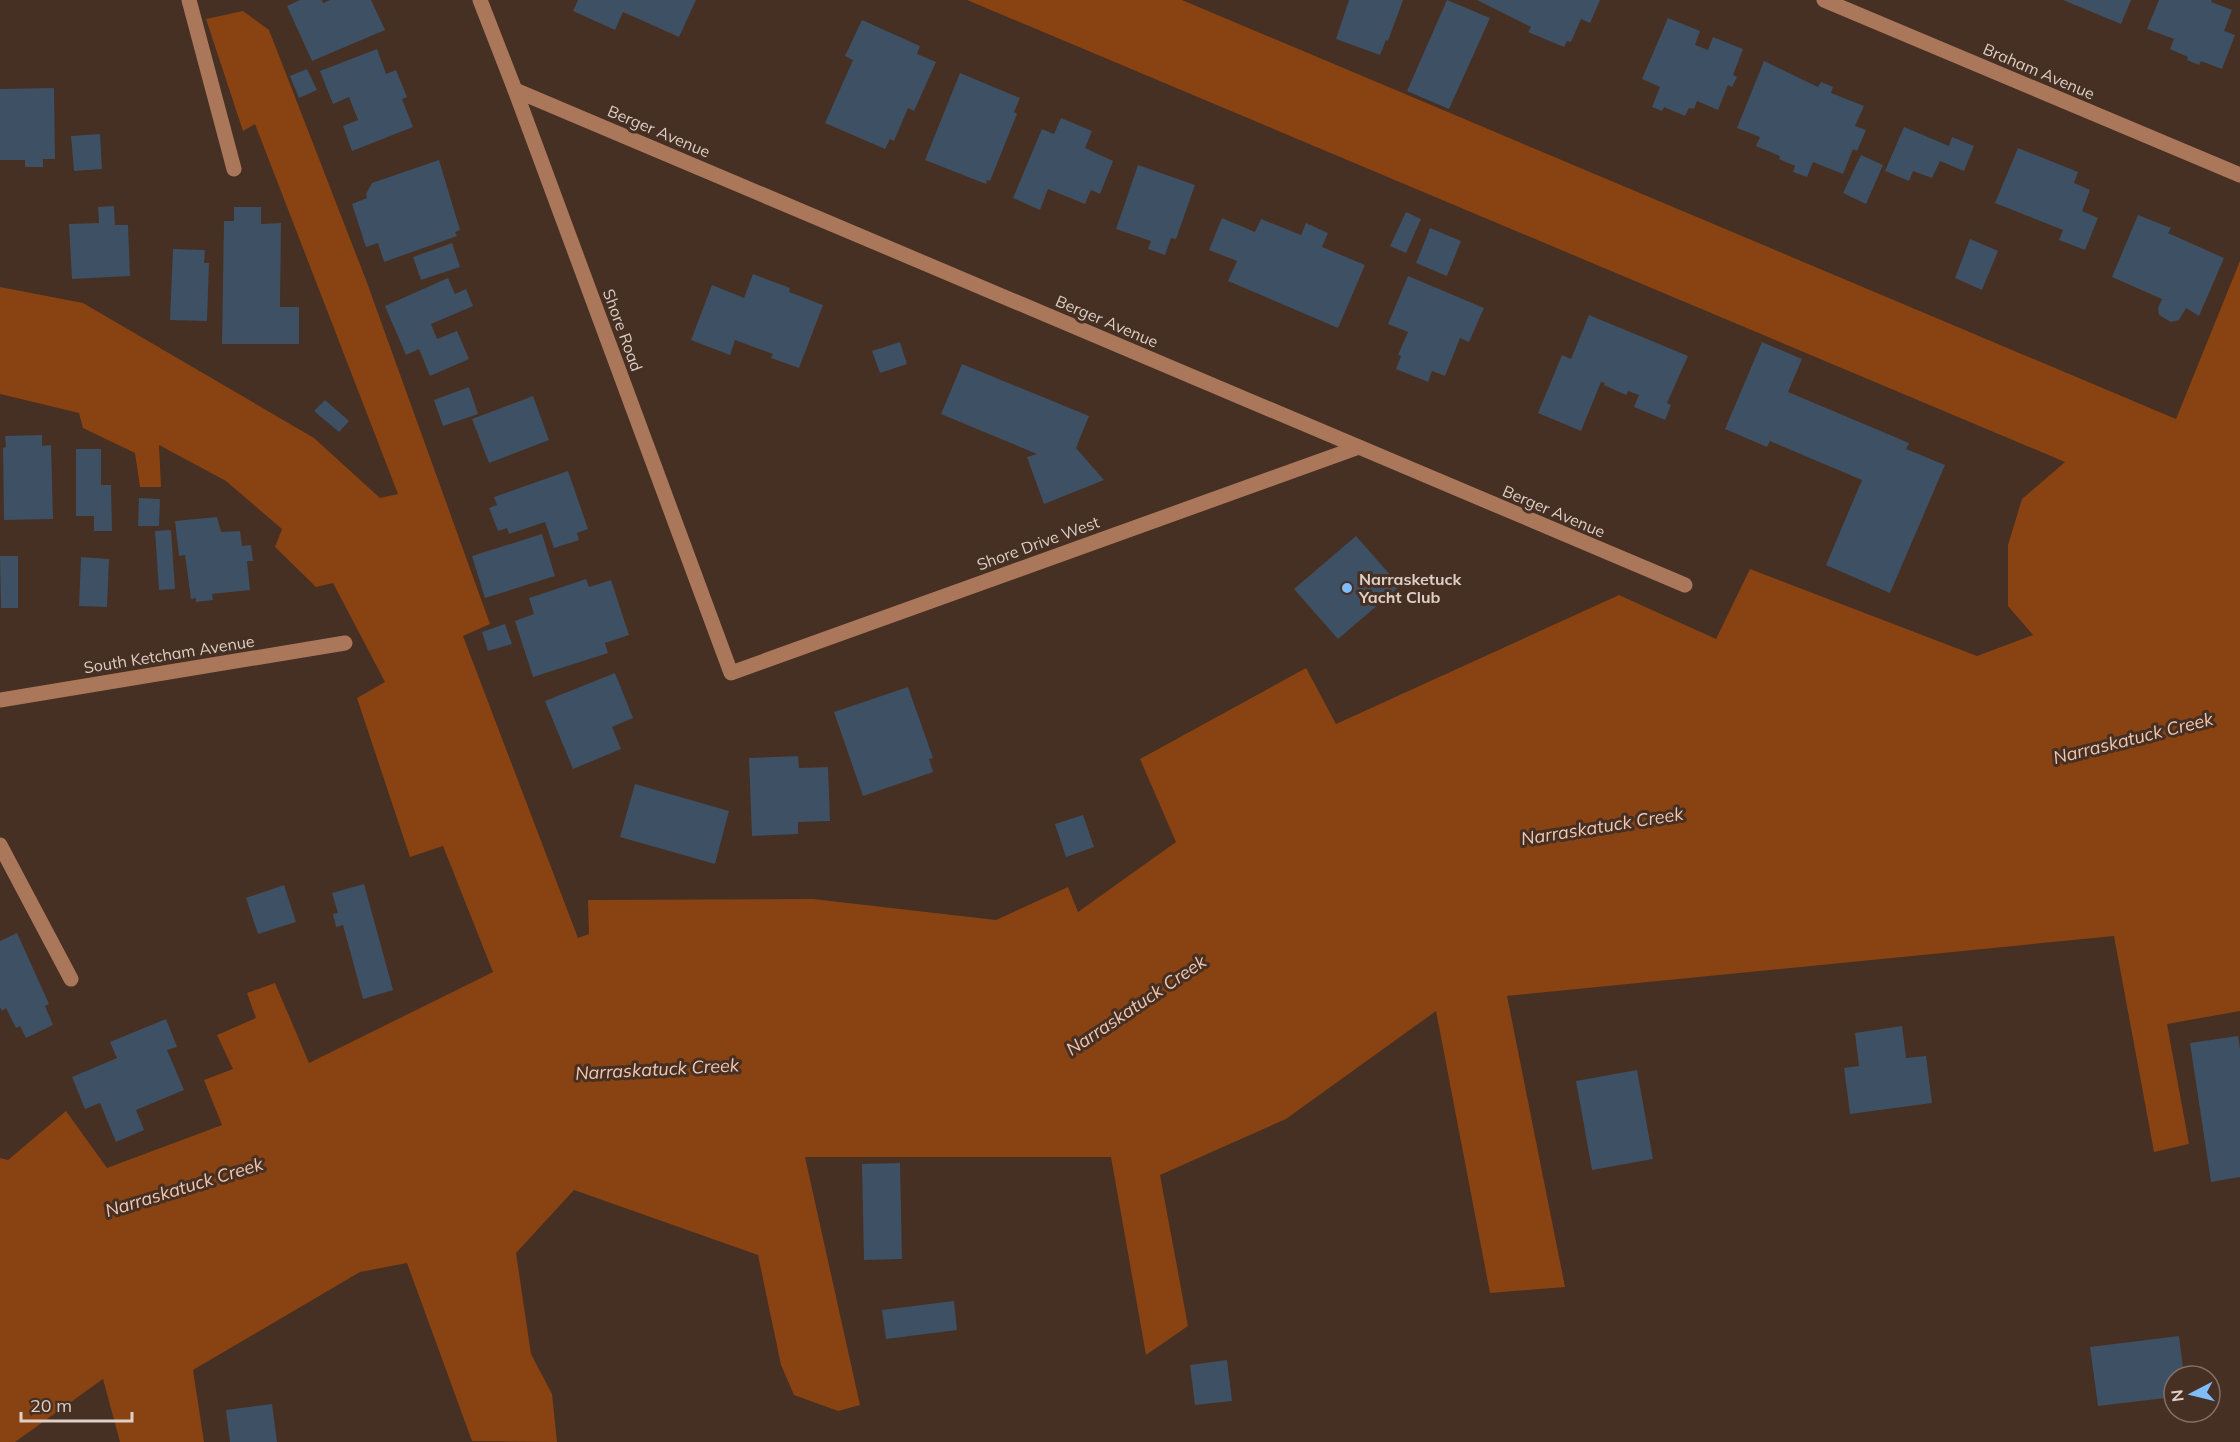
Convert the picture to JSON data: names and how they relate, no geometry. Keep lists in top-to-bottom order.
{
  "streets": {
    "street": [
      "Braham Avenue",
      "Berger Avenue",
      "Shore Road",
      "Shore Drive West",
      "South Ketcham Avenue"
    ]
  },
  "crossings": [
    ["Berger Avenue", "Shore Road"],
    ["Berger Avenue", "Shore Drive West"],
    ["Shore Road", "Shore Drive West"]
  ],
  "water": ["Narraskatuck Creek"],
  "places": ["Narrasketuck Yacht Club"],
  "scale_bar": "20 m",
  "north": "left"
}
